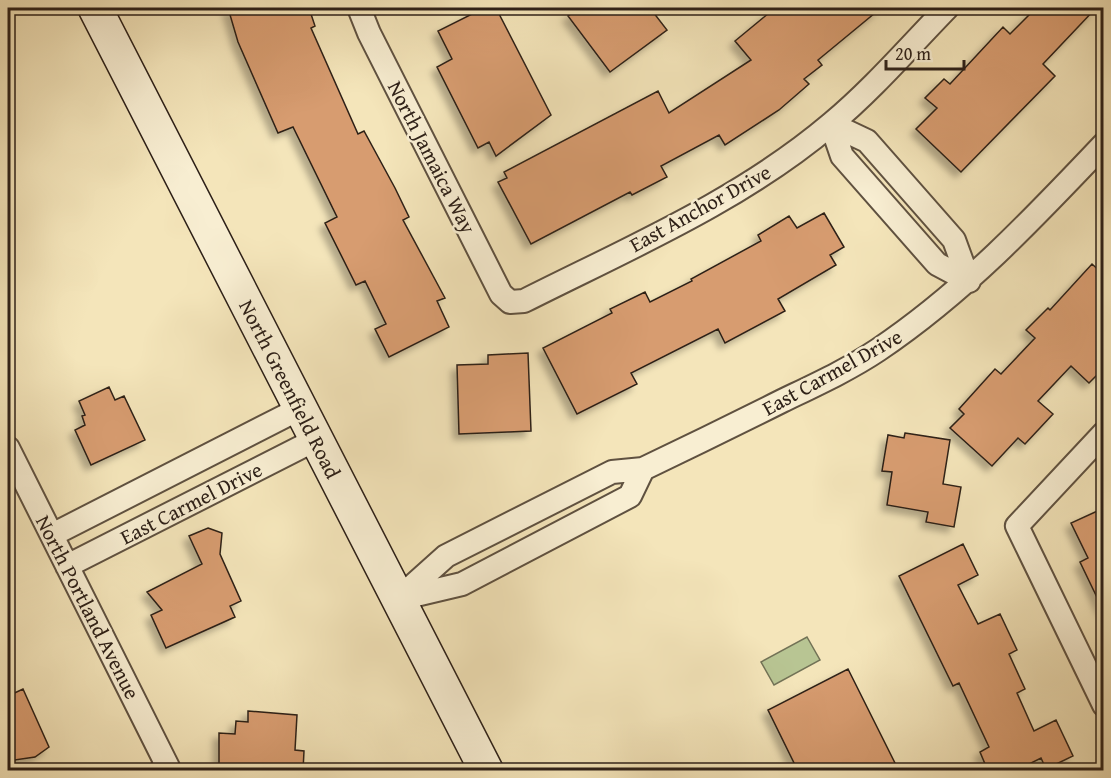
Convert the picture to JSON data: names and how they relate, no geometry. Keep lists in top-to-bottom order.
{
  "streets": {
    "main road": ["North Greenfield Road"],
    "street": [
      "North Jamaica Way",
      "East Anchor Drive",
      "East Carmel Drive",
      "North Portland Avenue"
    ]
  },
  "crossings": [
    ["North Jamaica Way", "East Anchor Drive"],
    ["East Carmel Drive", "North Greenfield Road"],
    ["East Carmel Drive", "North Portland Avenue"]
  ],
  "scale_bar": "20 m"
}
